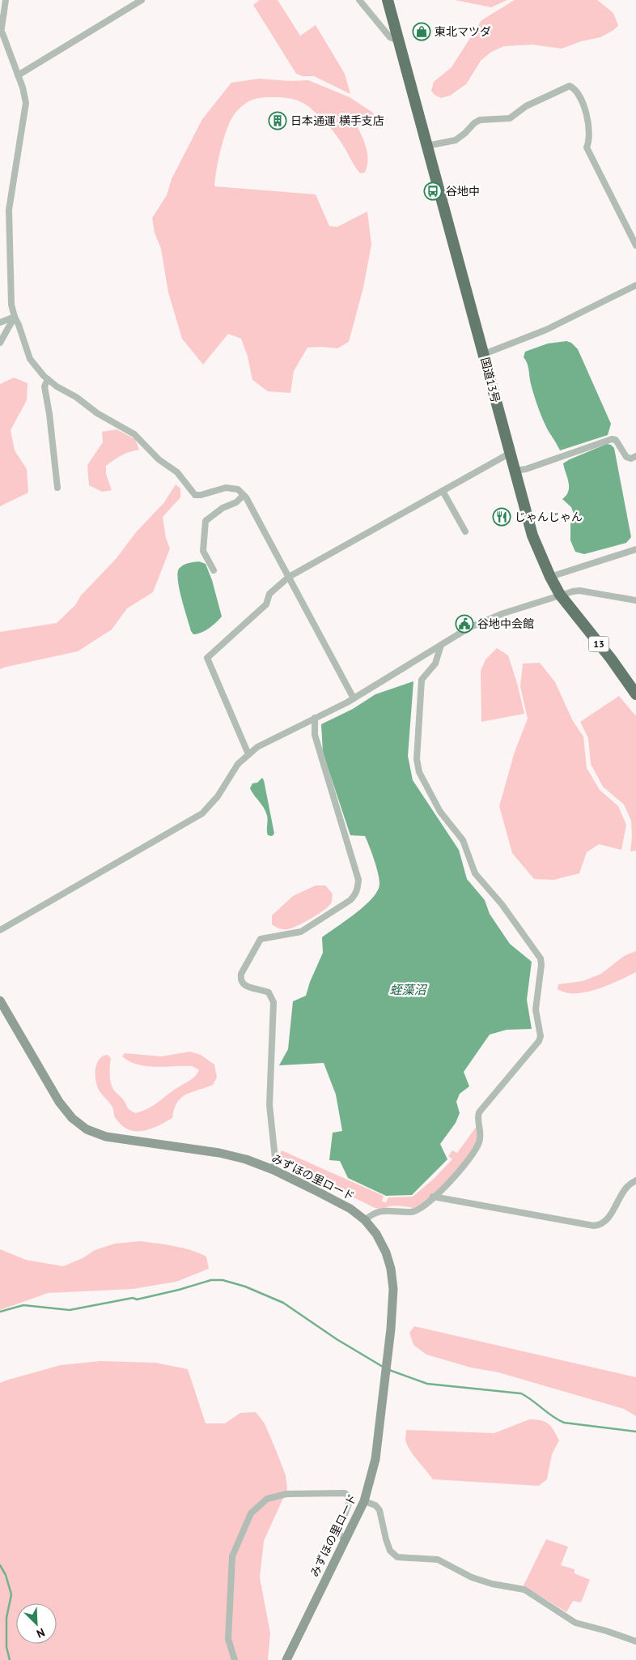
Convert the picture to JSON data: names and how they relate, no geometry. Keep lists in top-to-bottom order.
{
  "streets": {
    "highway": ["国道13号", "13"],
    "street": ["みずほの里ロード"]
  },
  "crossings": [
    ["国道13号", "13"]
  ],
  "water": ["蛭藻沼"],
  "places": {
    "shop": ["東北マツダ"],
    "building": ["日本通運 横手支店"],
    "bus stop": ["谷地中"],
    "restaurant": ["じゃんじゃん"],
    "public building": ["谷地中会館"]
  },
  "north": "bottom right"
}
